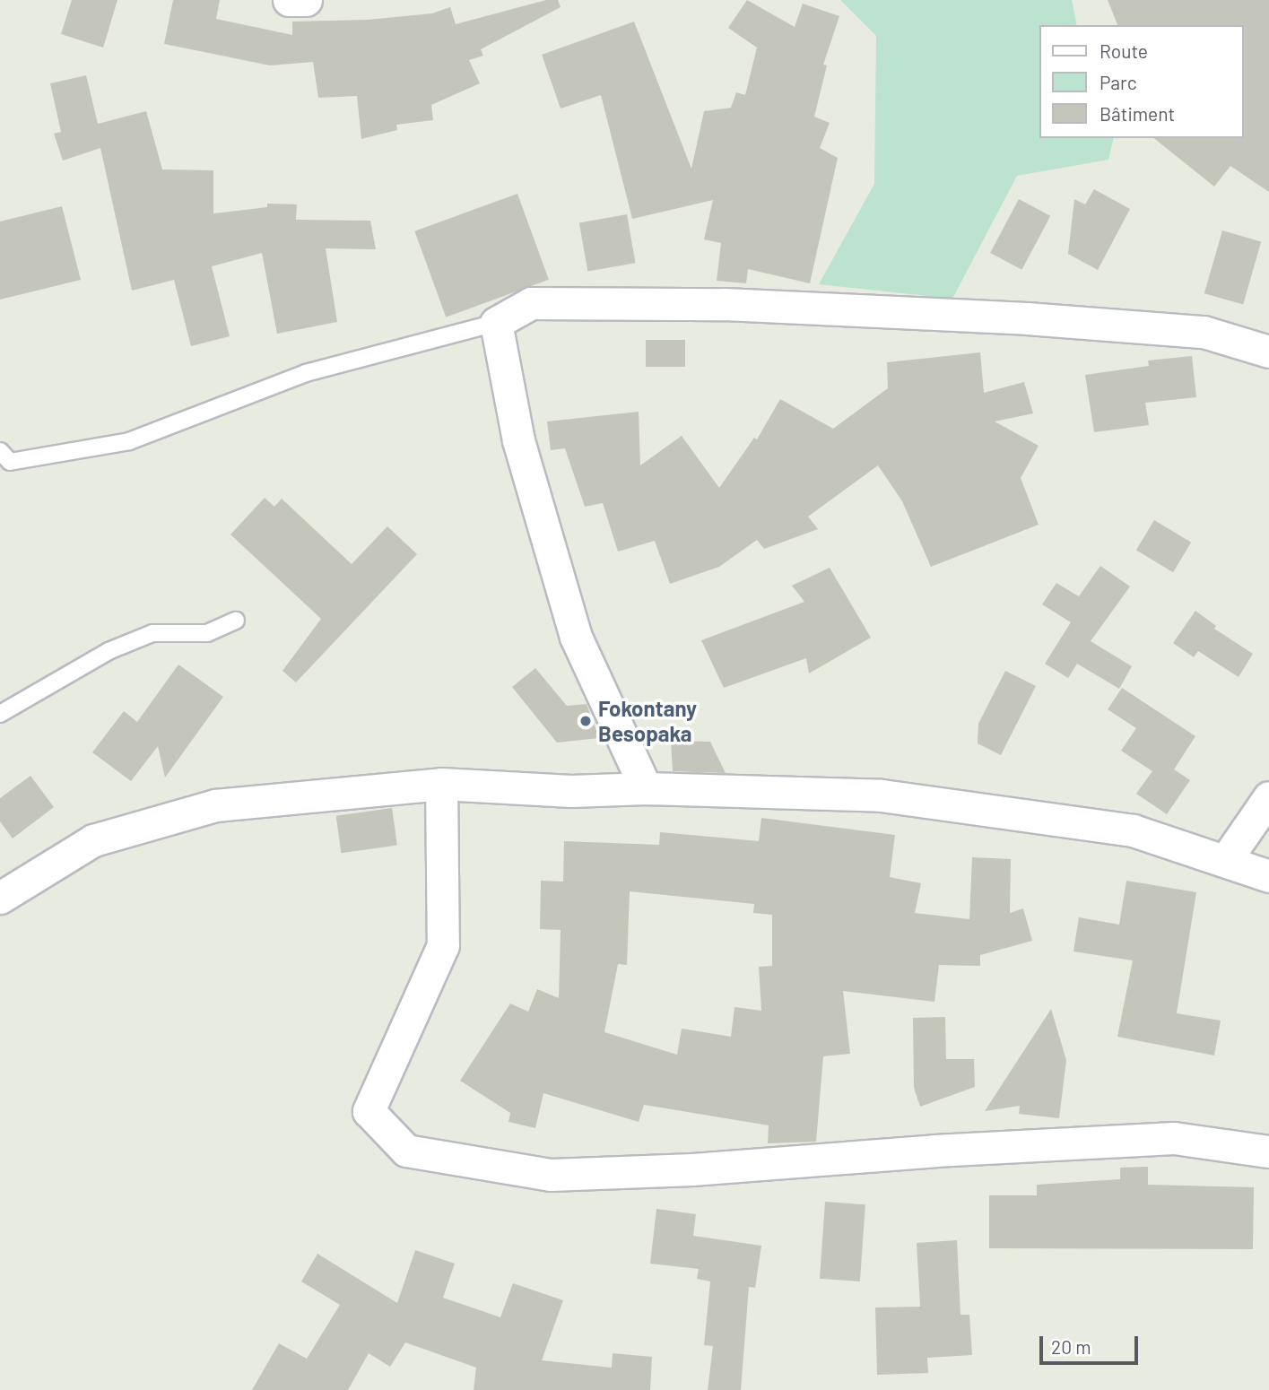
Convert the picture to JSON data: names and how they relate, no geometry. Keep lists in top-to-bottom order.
{
  "places": ["Fokontany Besopaka"],
  "legend": ["Route", "Parc", "Bâtiment"],
  "scale_bar": "20 m"
}
